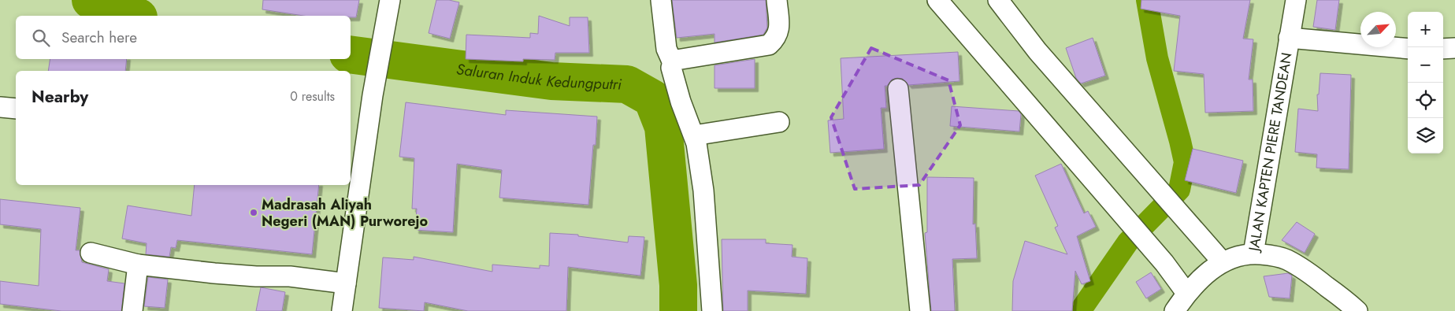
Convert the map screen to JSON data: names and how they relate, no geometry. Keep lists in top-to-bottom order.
{
  "streets": {
    "street": ["JALAN KAPTEN PIERE TANDEAN"]
  },
  "water": ["Saluran Induk Kedungputri"],
  "places": ["Madrasah Aliyah Negeri (MAN) Purworejo"],
  "north": "top right",
  "page": {
    "map_buttons": ["+", "−"],
    "search": "Search here",
    "heading": ["Nearby", "0 results"]
  }
}
